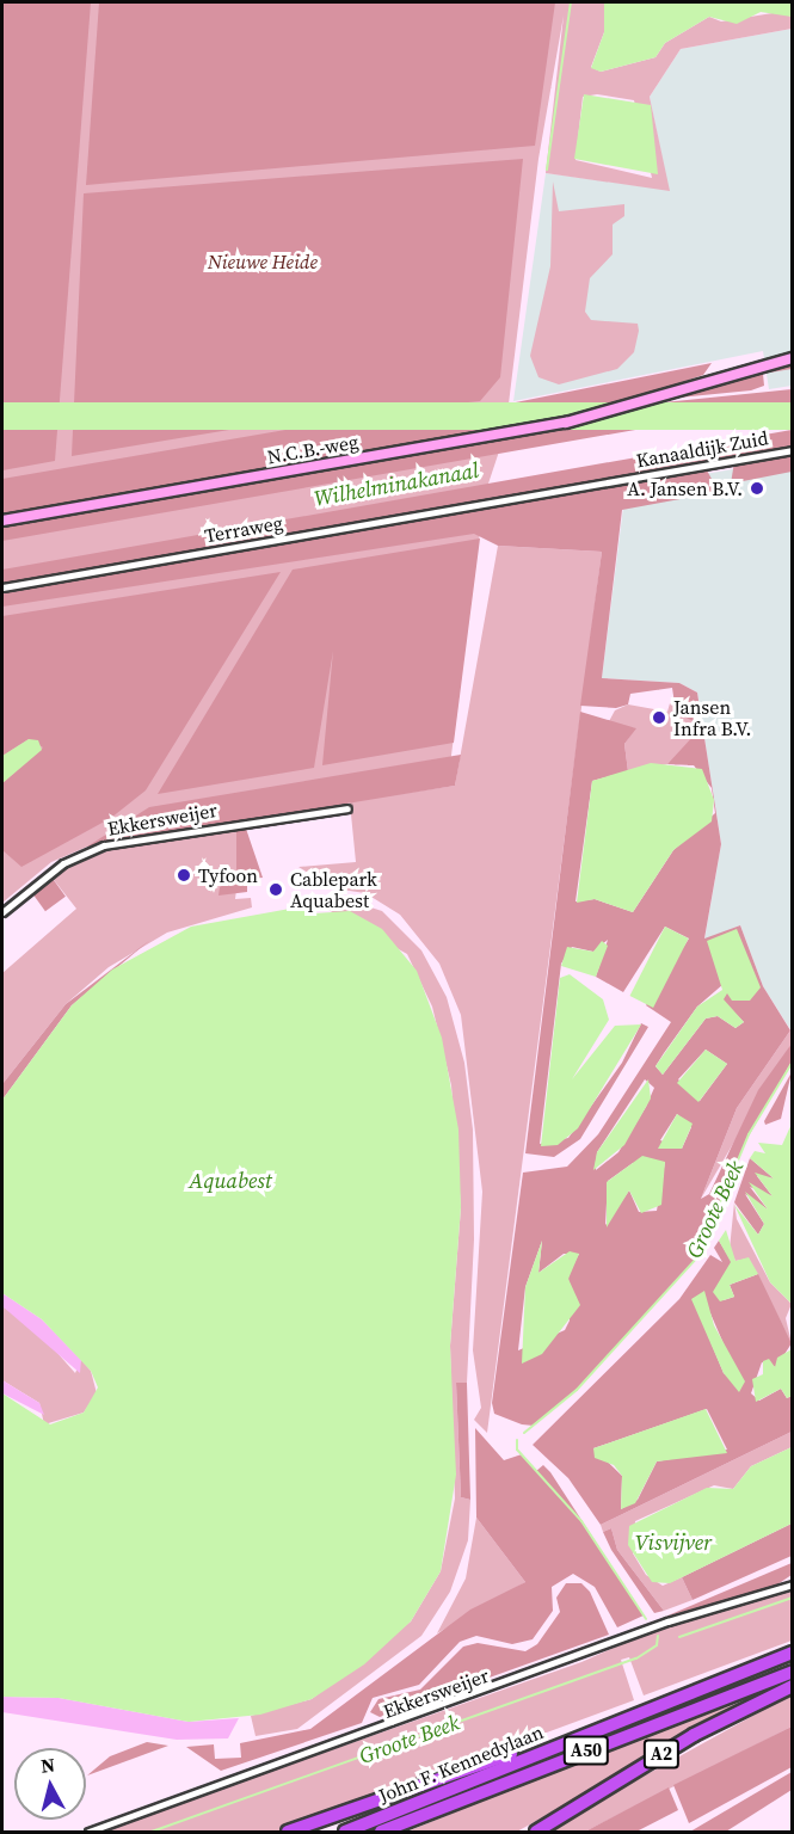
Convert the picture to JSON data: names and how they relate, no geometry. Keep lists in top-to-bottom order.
{
  "streets": {
    "highway": ["A50", "A2", "John F. Kennedylaan"],
    "street": [
      "N.C.B.-weg",
      "Kanaaldijk Zuid",
      "Terraweg",
      "Ekkersweijer"
    ]
  },
  "crossings": [
    ["Kanaaldijk Zuid", "Terraweg"],
    ["A50", "John F. Kennedylaan"]
  ],
  "water": [
    "Wilhelminakanaal",
    "Aquabest",
    "Groote Beek",
    "Visvijver"
  ],
  "parks": ["Nieuwe Heide"],
  "places": [
    "A. Jansen B.V.",
    "Jansen Infra B.V.",
    "Tyfoon",
    "Cablepark Aquabest"
  ],
  "north": "top"
}
